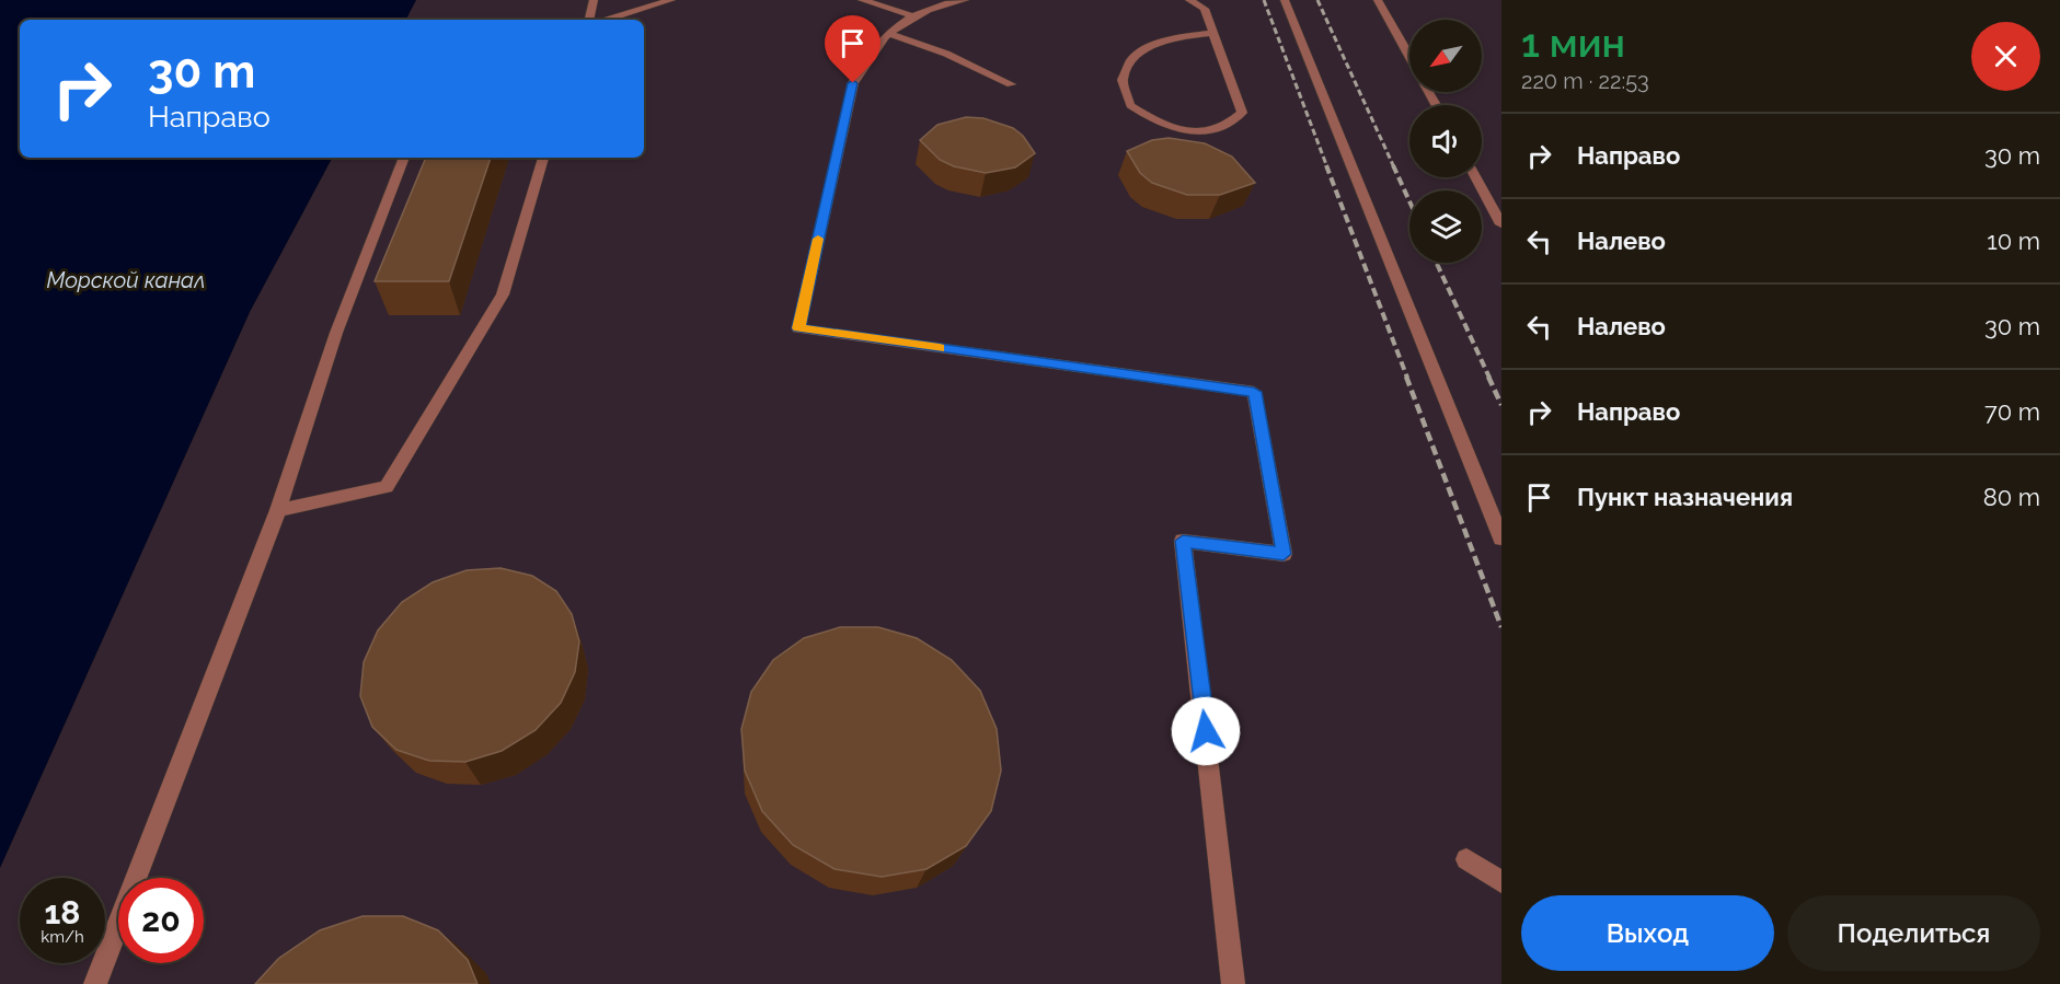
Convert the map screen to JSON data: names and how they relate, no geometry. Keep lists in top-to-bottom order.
{
  "water": ["Морской канал"],
  "north": "bottom left",
  "page": {
    "heading": ["1 мин", "220 m · 22:53"],
    "turn": ["30 m", "Направо"],
    "list": [
      {
        "name": "Направо",
        "value": "30 m"
      },
      {
        "name": "Налево",
        "value": "10 m"
      },
      {
        "name": "Налево",
        "value": "30 m"
      },
      {
        "name": "Направо",
        "value": "70 m"
      },
      {
        "name": "Пункт назначения",
        "value": "80 m"
      }
    ],
    "speed": "18 km/h",
    "limit": "20",
    "buttons": ["Выход", "Поделиться"]
  }
}
